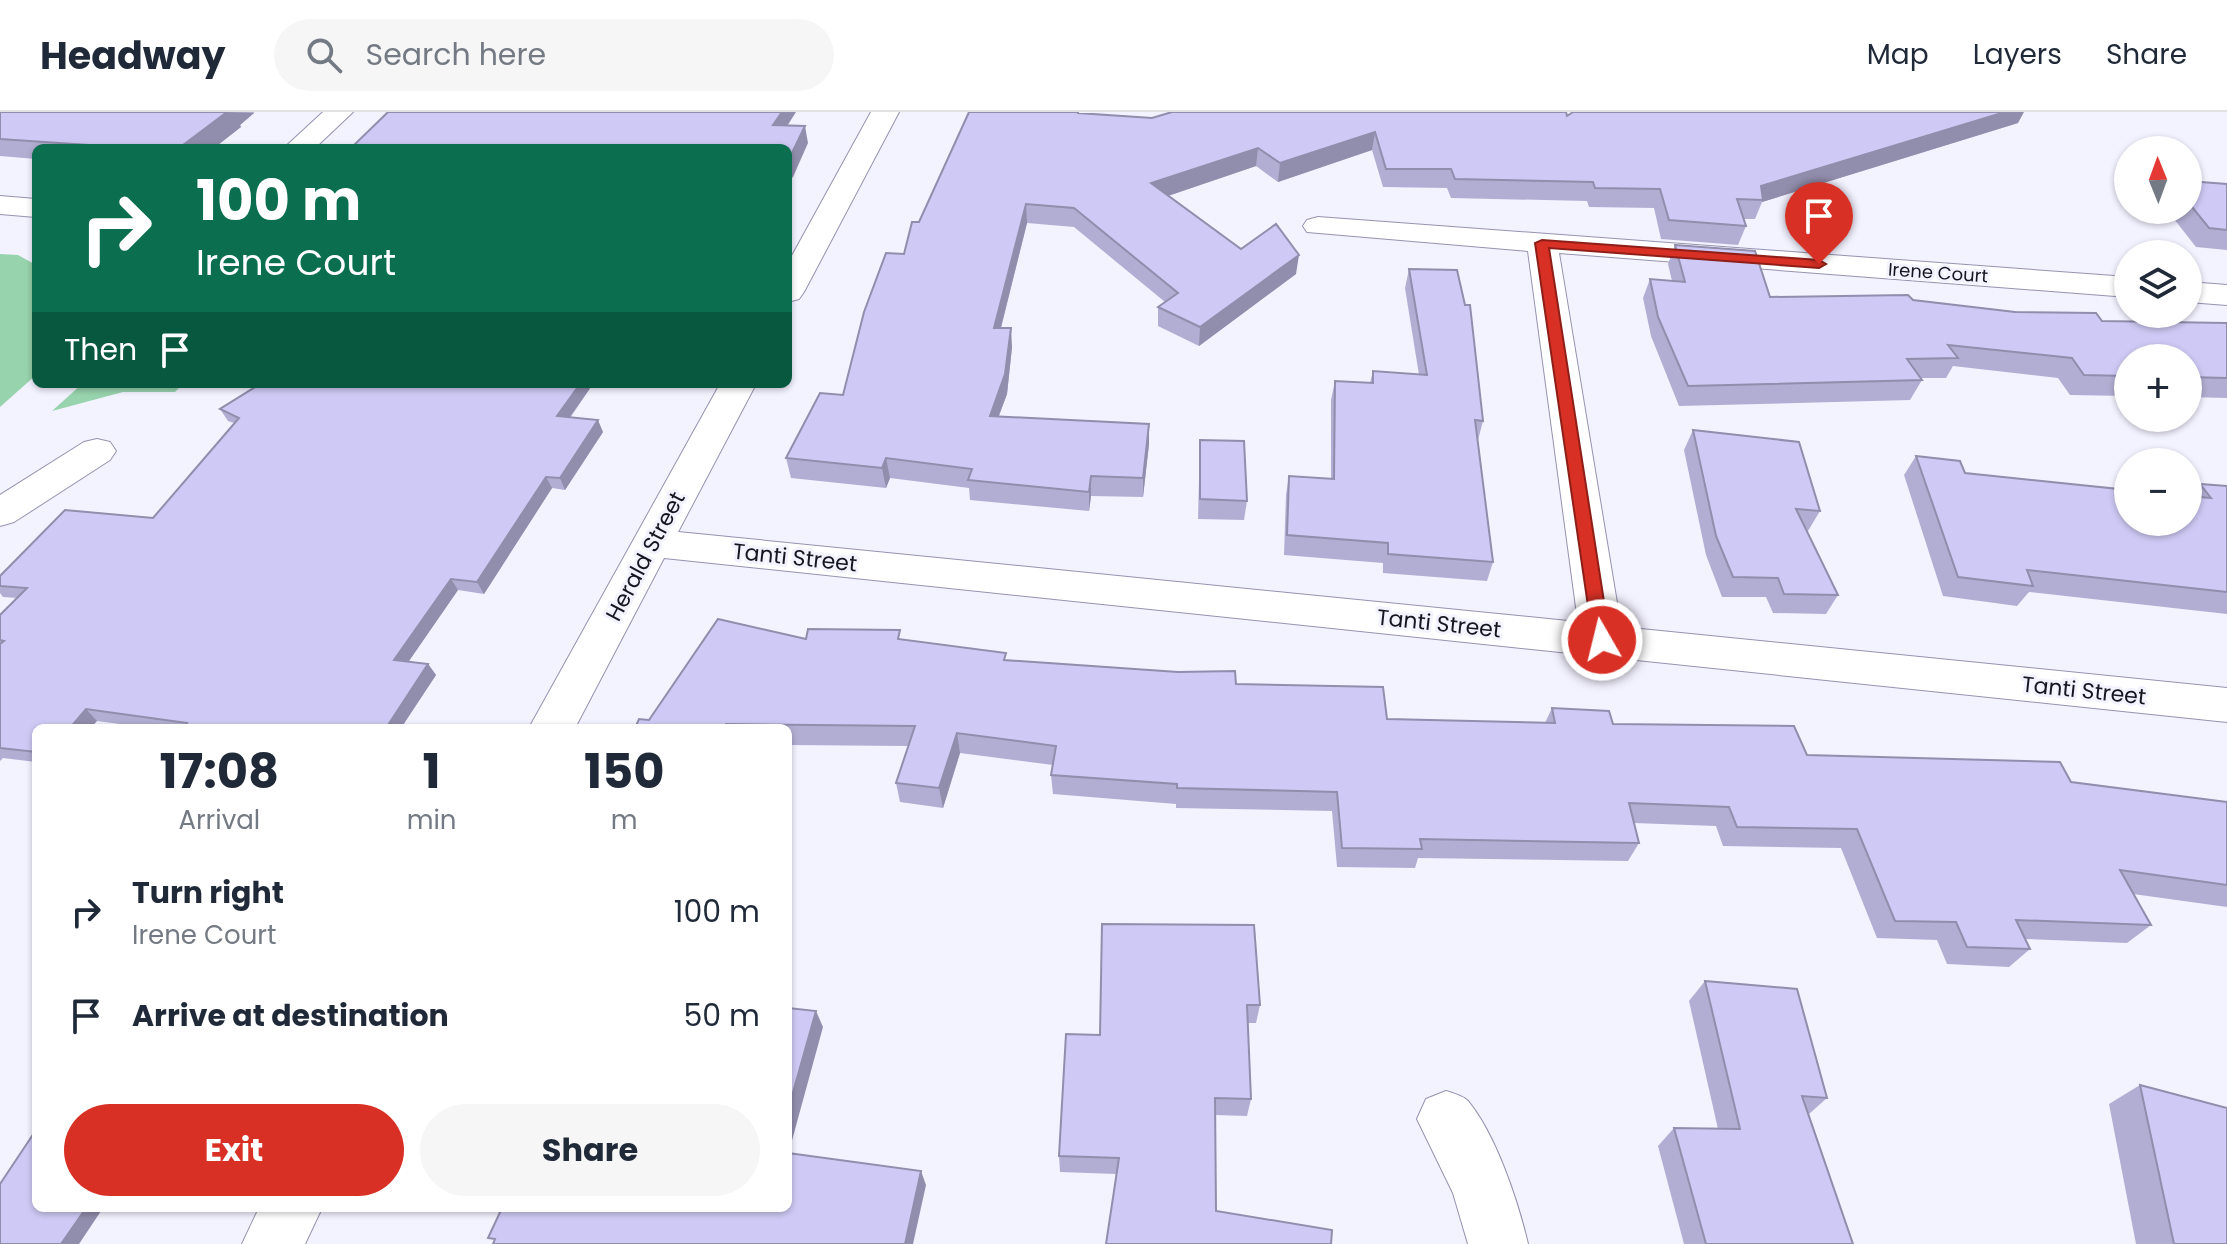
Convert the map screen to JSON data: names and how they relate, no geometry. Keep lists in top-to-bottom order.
{
  "streets": {
    "street": ["Irene Court", "Herald Street", "Tanti Street"]
  },
  "crossings": [
    ["Herald Street", "Tanti Street"]
  ],
  "north": "top",
  "page": {
    "header": "Headway",
    "search": "Search here",
    "nav": ["Map", "Layers", "Share"],
    "map_buttons": ["+", "−"],
    "turn": ["100 m", "Irene Court"],
    "then": "Then",
    "eta": [
      "17:08",
      "Arrival",
      "1",
      "min",
      "150",
      "m"
    ],
    "list": [
      {
        "name": "Turn right",
        "note": "Irene Court",
        "value": "100 m"
      },
      {
        "name": "Arrive at destination",
        "value": "50 m"
      }
    ],
    "buttons": ["Exit", "Share"]
  }
}
